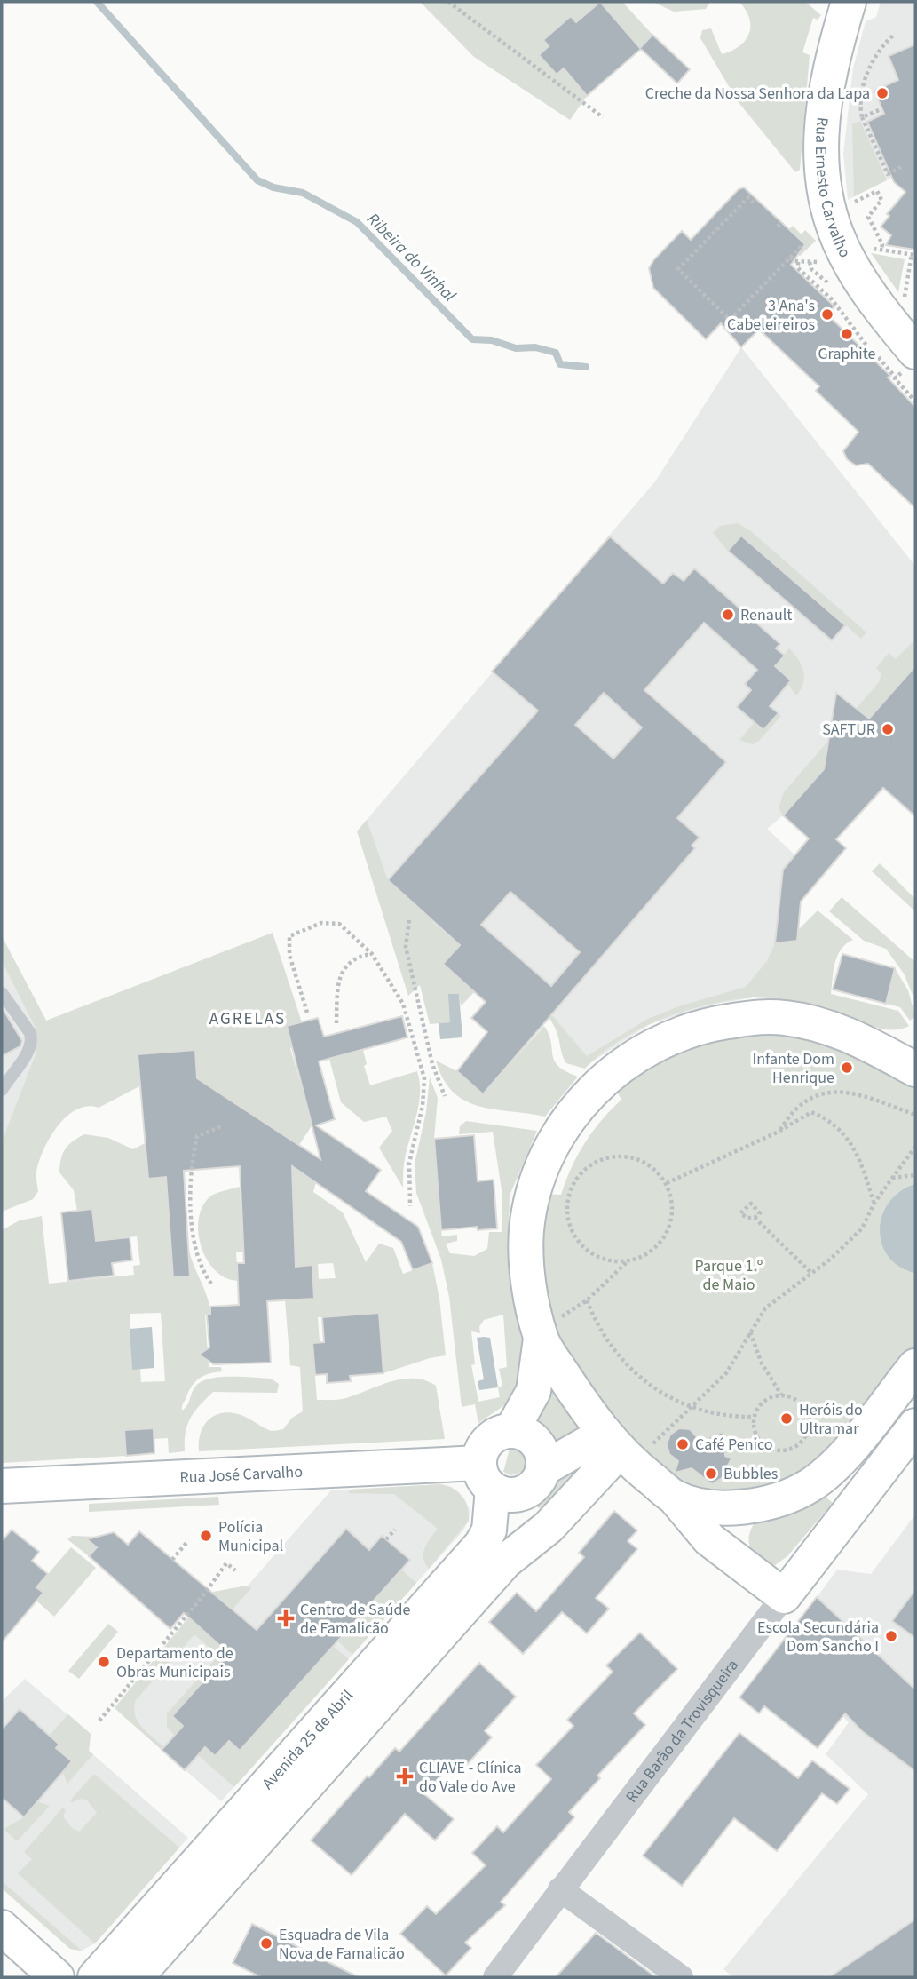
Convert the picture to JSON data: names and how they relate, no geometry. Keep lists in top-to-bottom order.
{
  "streets": {
    "main road": [
      "Rua Ernesto Carvalho",
      "Rua José Carvalho",
      "Rua Barão da Trovisqueira",
      "Avenida 25 de Abril"
    ]
  },
  "crossings": [
    ["Rua José Carvalho", "Avenida 25 de Abril"]
  ],
  "districts": ["AGRELAS"],
  "water": ["Ribeira do Vinhal"],
  "parks": ["Parque 1.º de Maio"],
  "places": {
    "other": [
      "Creche da Nossa Senhora da Lapa",
      "3 Ana's Cabeleireiros",
      "Graphite",
      "Renault",
      "SAFTUR",
      "Infante Dom Henrique",
      "Heróis do Ultramar",
      "Café Penico",
      "Bubbles",
      "Polícia Municipal",
      "Escola Secundária Dom Sancho I",
      "Departamento de Obras Municipais",
      "Esquadra de Vila Nova de Famalicão"
    ],
    "health": ["Centro de Saúde de Famalicão", "CLIAVE - Clínica do Vale do Ave"]
  }
}
